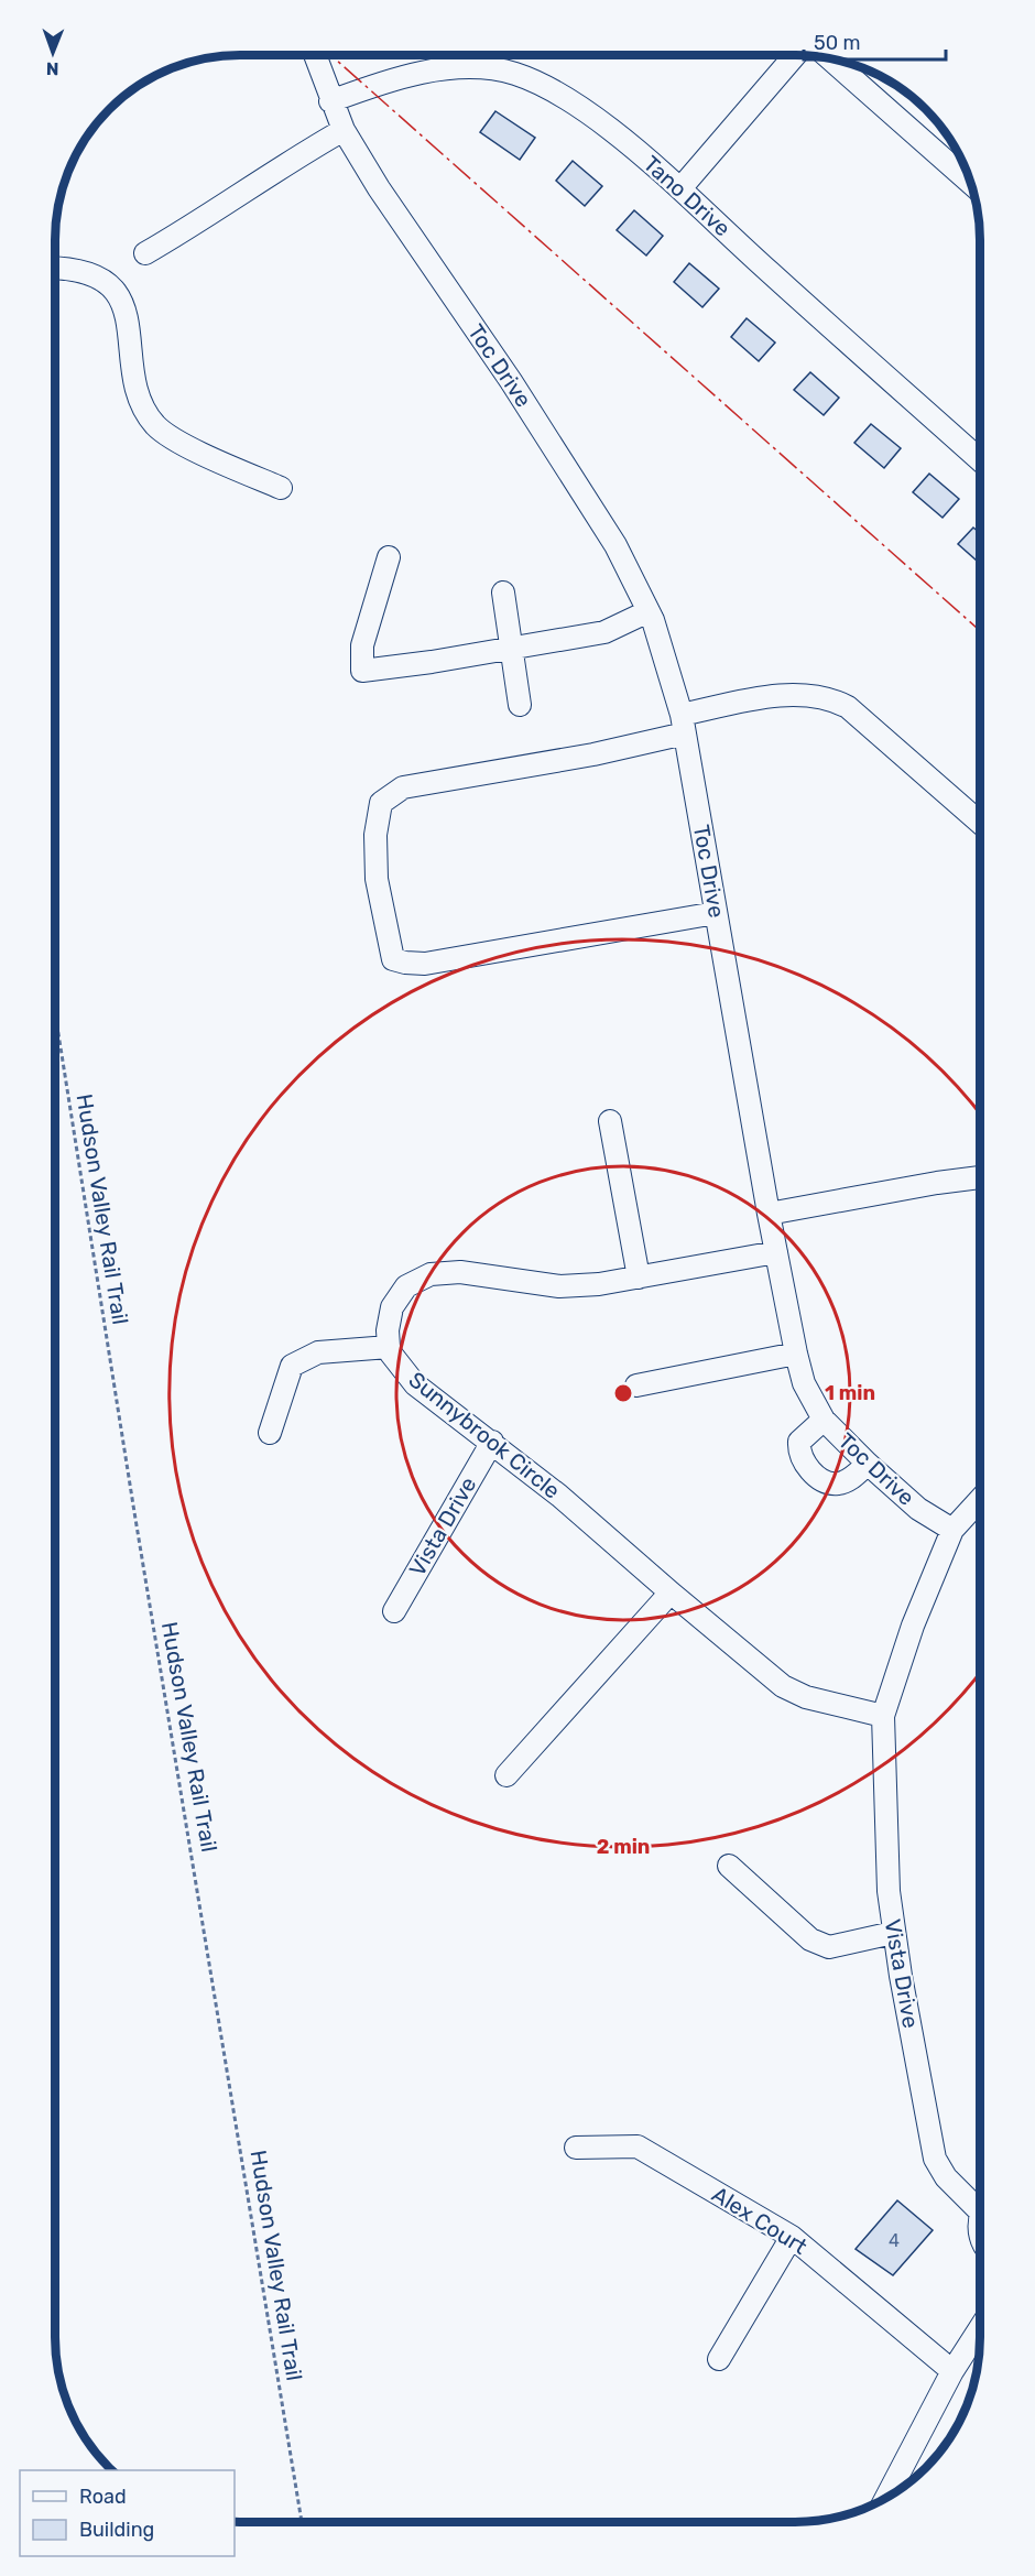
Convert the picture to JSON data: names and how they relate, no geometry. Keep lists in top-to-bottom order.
{
  "streets": {
    "street": [
      "Tano Drive",
      "Toc Drive",
      "Sunnybrook Circle",
      "Vista Drive",
      "Alex Court"
    ],
    "path": ["Hudson Valley Rail Trail"]
  },
  "crossings": [
    ["Tano Drive", "Toc Drive"],
    ["Sunnybrook Circle", "Vista Drive"]
  ],
  "house_numbers": ["4"],
  "legend": ["Road", "Building"],
  "scale_bar": "50 m",
  "north": "bottom",
  "rings": ["1 min", "2 min"]
}
